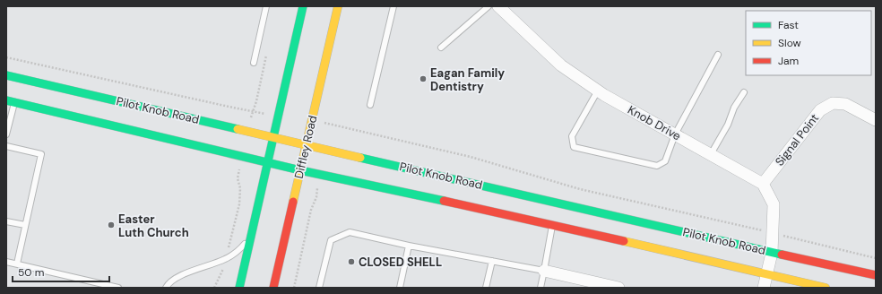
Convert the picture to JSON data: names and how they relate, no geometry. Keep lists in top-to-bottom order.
{
  "streets": {
    "main road": ["Pilot Knob Road", "Diffley Road"],
    "street": ["Knob Drive", "Signal Point"]
  },
  "crossings": [
    ["Pilot Knob Road", "Diffley Road"],
    ["Knob Drive", "Signal Point"]
  ],
  "places": ["Eagan Family Dentistry", "Easter Luth Church", "CLOSED SHELL"],
  "legend": ["Fast", "Slow", "Jam"],
  "scale_bar": "50 m"
}
